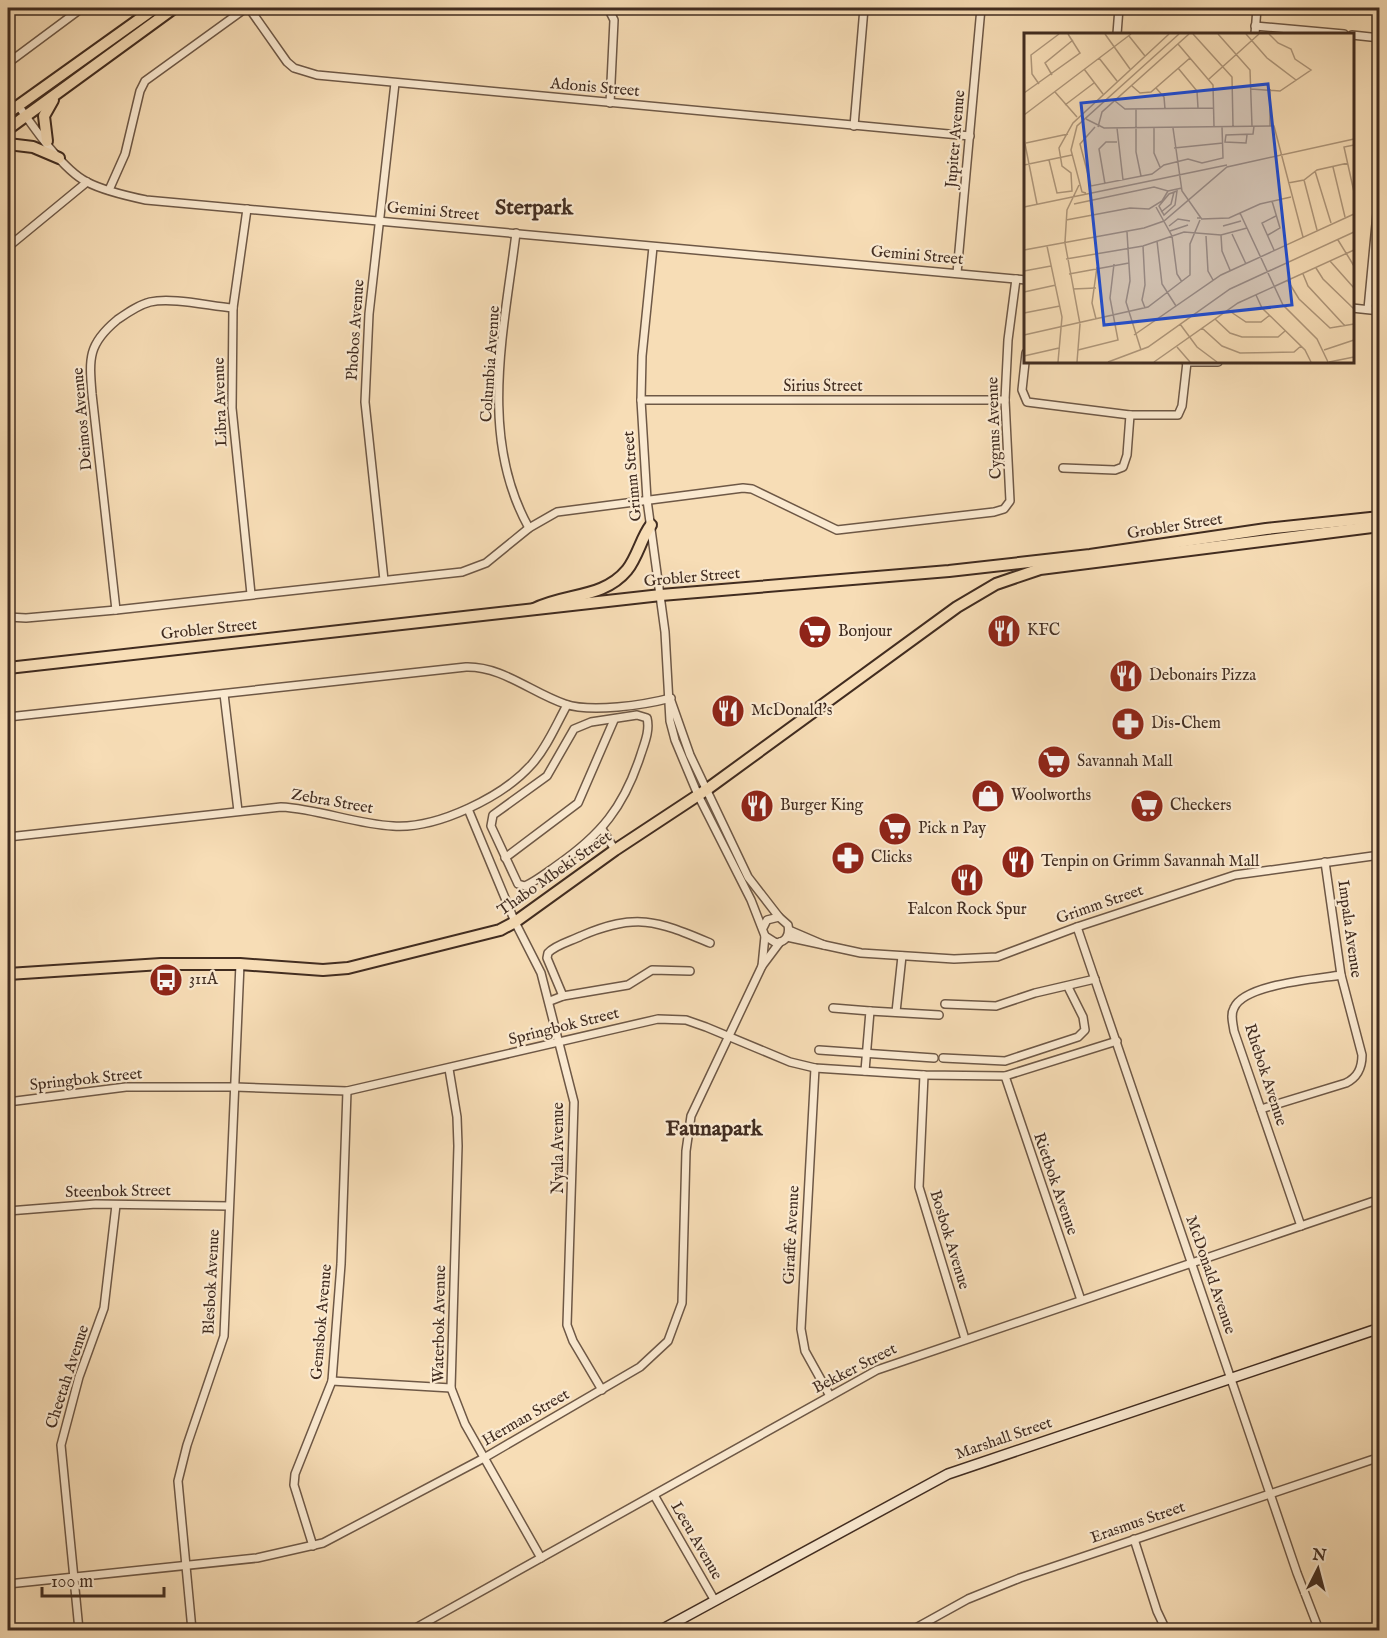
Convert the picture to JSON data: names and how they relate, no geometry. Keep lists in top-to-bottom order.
{
  "streets": {
    "main road": ["Grobler Street", "Thabo Mbeki Street"],
    "street": [
      "Adonis Street",
      "Jupiter Avenue",
      "Gemini Street",
      "Phobos Avenue",
      "Columbia Avenue",
      "Sirius Street",
      "Libra Avenue",
      "Deimos Avenue",
      "Cygnus Avenue",
      "Grimm Street",
      "Zebra Street",
      "Impala Avenue",
      "Springbok Street",
      "Rhebok Avenue",
      "Nyala Avenue",
      "Rietbok Avenue",
      "Steenbok Street",
      "Giraffe Avenue",
      "Bosbok Avenue",
      "McDonald Avenue",
      "Blesbok Avenue",
      "Gemsbok Avenue",
      "Waterbok Avenue",
      "Bekker Street",
      "Cheetah Avenue",
      "Herman Street",
      "Marshall Street",
      "Erasmus Street",
      "Leeu Avenue"
    ]
  },
  "crossings": [
    ["Adonis Street", "Jupiter Avenue"],
    ["Adonis Street", "Phobos Avenue"],
    ["Jupiter Avenue", "Gemini Street"],
    ["Gemini Street", "Phobos Avenue"],
    ["Gemini Street", "Columbia Avenue"],
    ["Gemini Street", "Libra Avenue"],
    ["Gemini Street", "Cygnus Avenue"],
    ["Gemini Street", "Grimm Street"],
    ["Phobos Avenue", "Grobler Street"],
    ["Columbia Avenue", "Grobler Street"],
    ["Sirius Street", "Cygnus Avenue"],
    ["Sirius Street", "Grimm Street"],
    ["Libra Avenue", "Deimos Avenue"],
    ["Libra Avenue", "Grobler Street"],
    ["Deimos Avenue", "Grobler Street"],
    ["Cygnus Avenue", "Grobler Street"],
    ["Grimm Street", "Grobler Street"],
    ["Grimm Street", "Thabo Mbeki Street"],
    ["Grimm Street", "Impala Avenue"],
    ["Grimm Street", "McDonald Avenue"],
    ["Grimm Street", "Herman Street"],
    ["Grobler Street", "Thabo Mbeki Street"],
    ["Zebra Street", "Nyala Avenue"],
    ["Thabo Mbeki Street", "Nyala Avenue"],
    ["Thabo Mbeki Street", "Blesbok Avenue"],
    ["Impala Avenue", "Rhebok Avenue"],
    ["Springbok Street", "Nyala Avenue"],
    ["Springbok Street", "Rietbok Avenue"],
    ["Springbok Street", "Giraffe Avenue"],
    ["Springbok Street", "Bosbok Avenue"],
    ["Springbok Street", "McDonald Avenue"],
    ["Springbok Street", "Blesbok Avenue"],
    ["Springbok Street", "Gemsbok Avenue"],
    ["Springbok Street", "Waterbok Avenue"],
    ["Springbok Street", "Herman Street"],
    ["Rhebok Avenue", "Bekker Street"],
    ["Nyala Avenue", "Herman Street"],
    ["Rietbok Avenue", "Bekker Street"],
    ["Steenbok Street", "Blesbok Avenue"],
    ["Steenbok Street", "Cheetah Avenue"],
    ["Giraffe Avenue", "Bekker Street"],
    ["Bosbok Avenue", "Bekker Street"],
    ["McDonald Avenue", "Bekker Street"],
    ["McDonald Avenue", "Marshall Street"],
    ["McDonald Avenue", "Erasmus Street"],
    ["Blesbok Avenue", "Herman Street"],
    ["Gemsbok Avenue", "Herman Street"],
    ["Waterbok Avenue", "Bekker Street"],
    ["Waterbok Avenue", "Herman Street"],
    ["Bekker Street", "Leeu Avenue"],
    ["Cheetah Avenue", "Herman Street"],
    ["Marshall Street", "Leeu Avenue"]
  ],
  "districts": ["Sterpark", "Faunapark"],
  "places": {
    "restaurant": [
      "KFC",
      "Debonairs Pizza",
      "McDonald's",
      "Burger King",
      "Tenpin on Grimm Savannah Mall",
      "Falcon Rock Spur"
    ],
    "supermarket": [
      "Bonjour",
      "Savannah Mall",
      "Checkers",
      "Pick n Pay"
    ],
    "pharmacy": ["Dis-Chem", "Clicks"],
    "shop": ["Woolworths"],
    "bus stop": ["311A"]
  },
  "scale_bar": "100 m",
  "north": "top"
}
